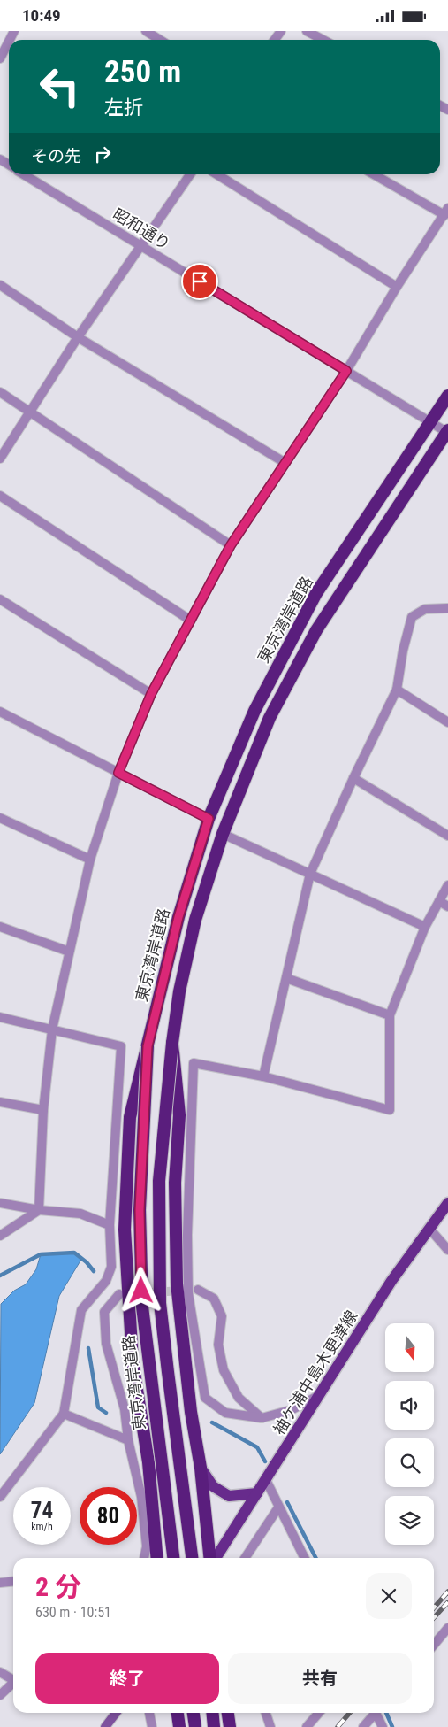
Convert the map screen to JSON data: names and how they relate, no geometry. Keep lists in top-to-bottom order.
{
  "streets": {
    "highway": ["東京湾岸道路"],
    "main road": ["袖ケ浦中島木更津線"],
    "street": ["昭和通り"]
  },
  "crossings": [
    ["昭和通り", "東京湾岸道路"]
  ],
  "north": "bottom",
  "page": {
    "status": "10:49",
    "turn": ["250 m", "左折"],
    "then": "その先",
    "speed": "74 km/h",
    "limit": "80",
    "heading": ["2 分", "630 m · 10:51"],
    "buttons": ["終了", "共有"]
  }
}
